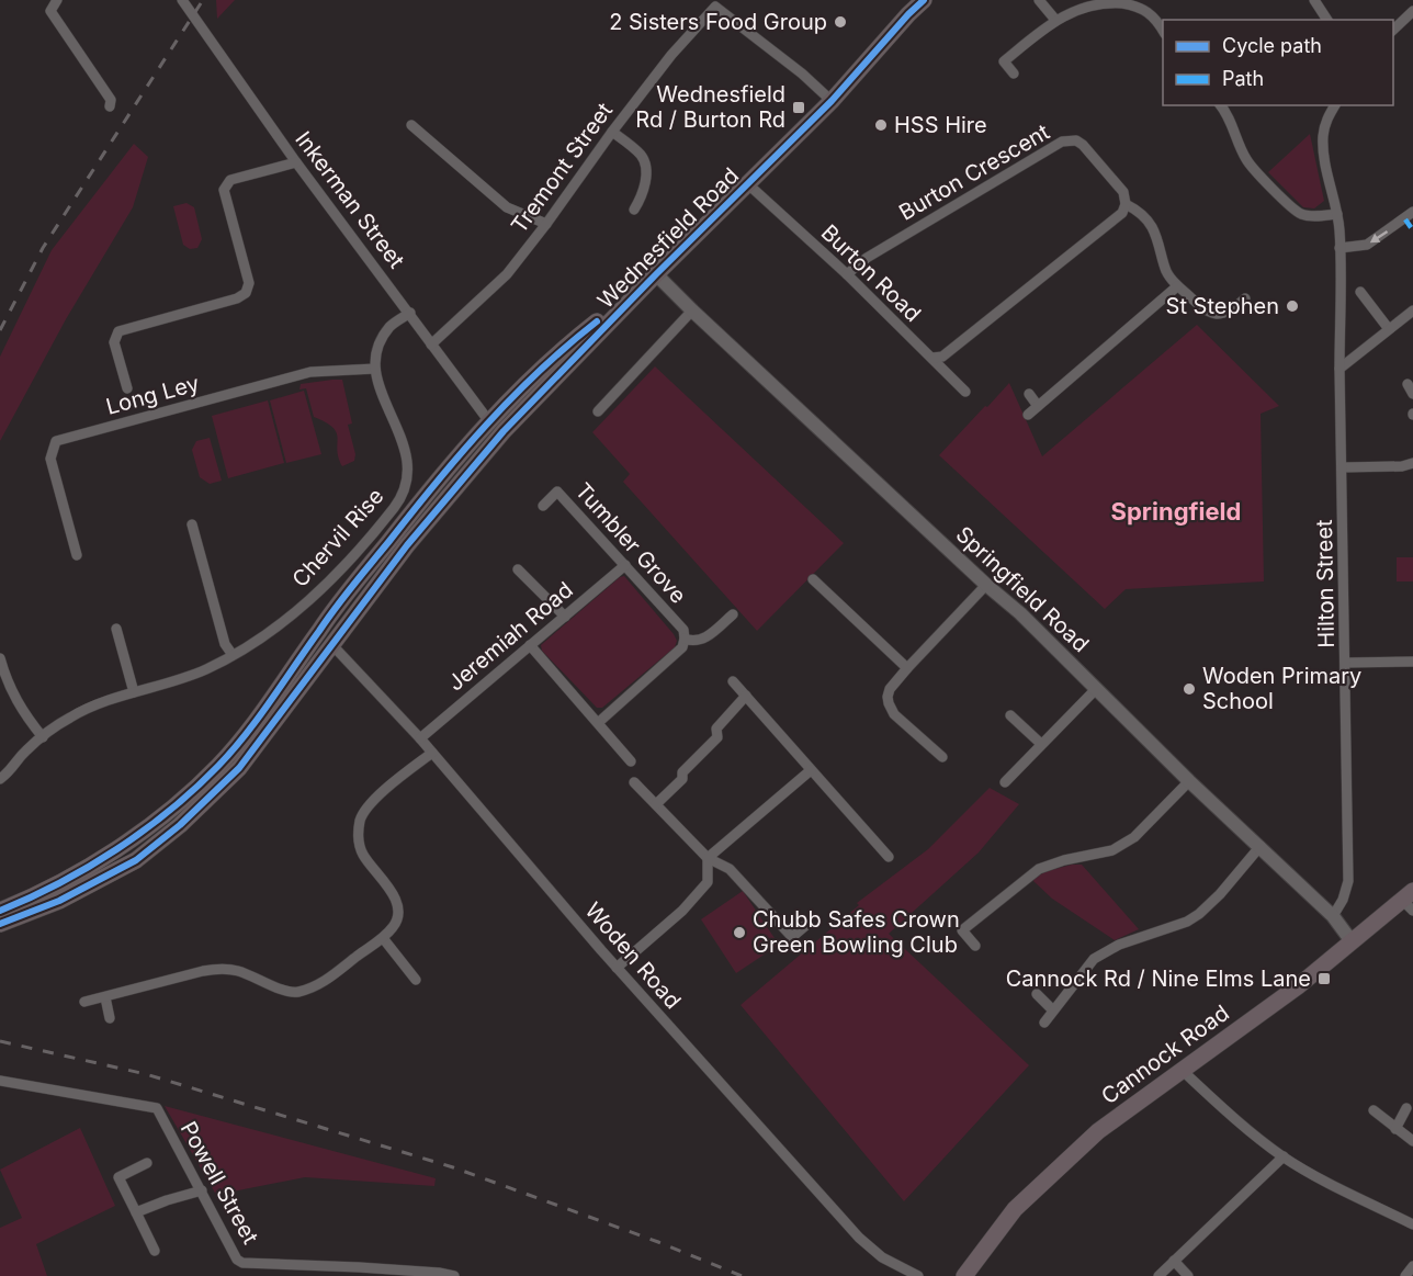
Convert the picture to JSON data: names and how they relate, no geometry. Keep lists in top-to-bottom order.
{
  "streets": {
    "highway": ["Cannock Road"],
    "main road": ["Wednesfield Road"],
    "street": [
      "Tremont Street",
      "Burton Crescent",
      "Inkerman Street",
      "Burton Road",
      "Long Ley",
      "Chervil Rise",
      "Tumbler Grove",
      "Hilton Street",
      "Springfield Road",
      "Jeremiah Road",
      "Woden Road",
      "Powell Street"
    ]
  },
  "crossings": [
    ["Tremont Street", "Inkerman Street"],
    ["Tremont Street", "Wednesfield Road"],
    ["Burton Crescent", "Burton Road"],
    ["Inkerman Street", "Wednesfield Road"],
    ["Wednesfield Road", "Burton Road"],
    ["Wednesfield Road", "Springfield Road"],
    ["Wednesfield Road", "Woden Road"],
    ["Long Ley", "Chervil Rise"],
    ["Tumbler Grove", "Jeremiah Road"],
    ["Hilton Street", "Springfield Road"],
    ["Springfield Road", "Cannock Road"],
    ["Jeremiah Road", "Woden Road"]
  ],
  "districts": ["Springfield"],
  "places": {
    "other": [
      "2 Sisters Food Group",
      "HSS Hire",
      "St Stephen",
      "Woden Primary School",
      "Chubb Safes Crown Green Bowling Club"
    ],
    "transit": ["Wednesfield Rd / Burton Rd", "Cannock Rd / Nine Elms Lane"]
  },
  "legend": ["Cycle path", "Path"]
}
